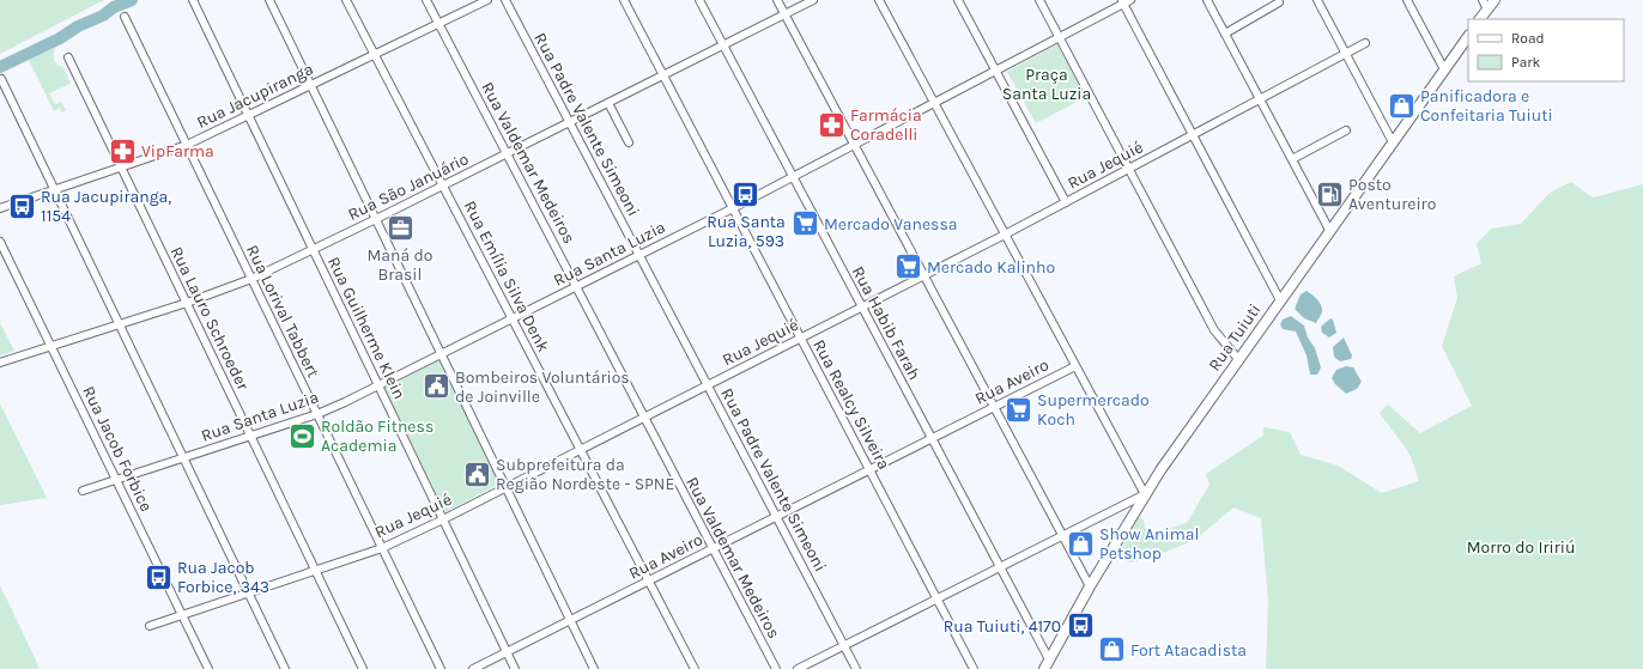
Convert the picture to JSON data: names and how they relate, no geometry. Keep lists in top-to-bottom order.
{
  "streets": {
    "main road": ["Rua Tuiuti"],
    "street": [
      "Rua Jacupiranga",
      "Rua Padre Valente Simeoni",
      "Rua Valdemar Medeiros",
      "Rua Jequié",
      "Rua São Januário",
      "Rua Santa Luzia",
      "Rua Emília Silva Denk",
      "Rua Lorival Tabbert",
      "Rua Lauro Schroeder",
      "Rua Habib Farah",
      "Rua Guilherme Klein",
      "Rua Aveiro",
      "Rua Realcy Silveira",
      "Rua Jacob Forbice"
    ]
  },
  "crossings": [
    ["Rua Jacupiranga", "Rua Valdemar Medeiros"],
    ["Rua Jacupiranga", "Rua Emília Silva Denk"],
    ["Rua Jacupiranga", "Rua Lorival Tabbert"],
    ["Rua Jacupiranga", "Rua Lauro Schroeder"],
    ["Rua Jacupiranga", "Rua Guilherme Klein"],
    ["Rua Padre Valente Simeoni", "Rua Jequié"],
    ["Rua Padre Valente Simeoni", "Rua São Januário"],
    ["Rua Padre Valente Simeoni", "Rua Santa Luzia"],
    ["Rua Padre Valente Simeoni", "Rua Aveiro"],
    ["Rua Valdemar Medeiros", "Rua Jequié"],
    ["Rua Valdemar Medeiros", "Rua São Januário"],
    ["Rua Valdemar Medeiros", "Rua Santa Luzia"],
    ["Rua Valdemar Medeiros", "Rua Aveiro"],
    ["Rua Jequié", "Rua Emília Silva Denk"],
    ["Rua Jequié", "Rua Lorival Tabbert"],
    ["Rua Jequié", "Rua Lauro Schroeder"],
    ["Rua Jequié", "Rua Habib Farah"],
    ["Rua Jequié", "Rua Guilherme Klein"],
    ["Rua Jequié", "Rua Realcy Silveira"],
    ["Rua Jequié", "Rua Jacob Forbice"],
    ["Rua São Januário", "Rua Emília Silva Denk"],
    ["Rua São Januário", "Rua Lorival Tabbert"],
    ["Rua São Januário", "Rua Lauro Schroeder"],
    ["Rua São Januário", "Rua Habib Farah"],
    ["Rua São Januário", "Rua Guilherme Klein"],
    ["Rua São Januário", "Rua Realcy Silveira"],
    ["Rua São Januário", "Rua Jacob Forbice"],
    ["Rua Santa Luzia", "Rua Emília Silva Denk"],
    ["Rua Santa Luzia", "Rua Lorival Tabbert"],
    ["Rua Santa Luzia", "Rua Lauro Schroeder"],
    ["Rua Santa Luzia", "Rua Habib Farah"],
    ["Rua Santa Luzia", "Rua Guilherme Klein"],
    ["Rua Santa Luzia", "Rua Realcy Silveira"],
    ["Rua Santa Luzia", "Rua Jacob Forbice"],
    ["Rua Emília Silva Denk", "Rua Aveiro"],
    ["Rua Habib Farah", "Rua Tuiuti"],
    ["Rua Habib Farah", "Rua Aveiro"],
    ["Rua Guilherme Klein", "Rua Aveiro"],
    ["Rua Aveiro", "Rua Realcy Silveira"]
  ],
  "parks": ["Praça Santa Luzia", "Morro do Iririú"],
  "places": {
    "shop": ["Panificadora e Confeitaria Tuiuti", "Show Animal Petshop", "Fort Atacadista"],
    "pharmacy": ["Farmácia Coradelli", "VipFarma"],
    "fuel station": ["Posto Aventureiro"],
    "bus stop": [
      "Rua Santa Luzia, 593",
      "Rua Jacupiranga, 1154",
      "Rua Jacob Forbice, 343",
      "Rua Tuiuti, 4170"
    ],
    "supermarket": ["Mercado Vanessa", "Mercado Kalinho", "Supermercado Koch"],
    "office": ["Maná do Brasil"],
    "public building": ["Bombeiros Voluntários de Joinville", "Subprefeitura da Região Nordeste - SPNE"],
    "sports": ["Roldão Fitness Academia"]
  },
  "legend": ["Road", "Park"]
}
